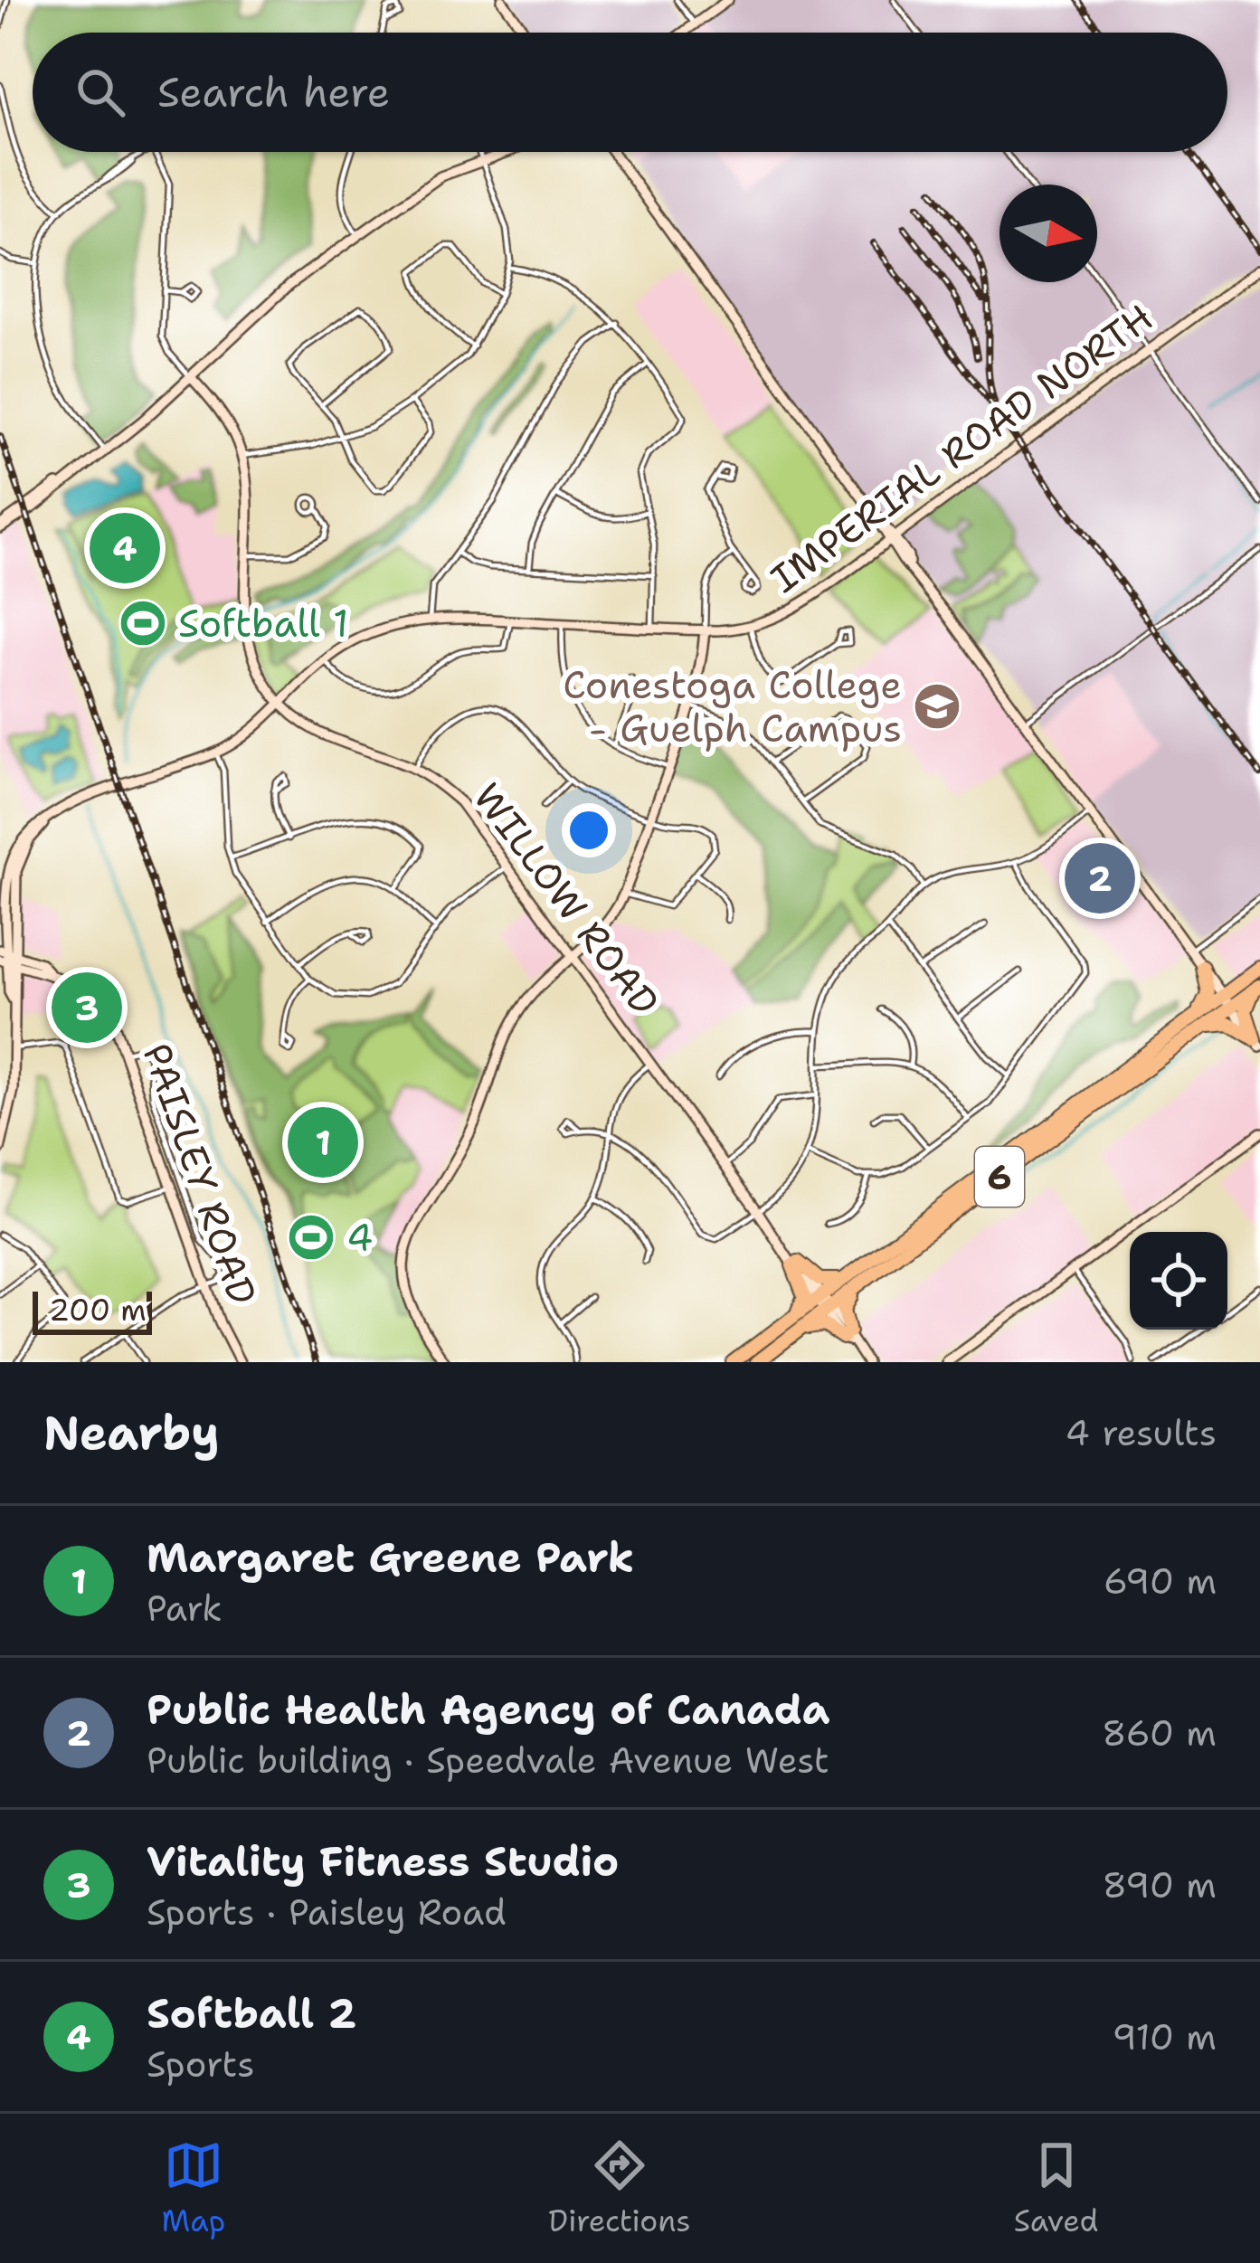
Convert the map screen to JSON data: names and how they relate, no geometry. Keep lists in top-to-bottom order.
{
  "streets": {
    "highway": ["6"],
    "street": ["IMPERIAL ROAD NORTH", "WILLOW ROAD", "PAISLEY ROAD"]
  },
  "crossings": [
    ["IMPERIAL ROAD NORTH", "WILLOW ROAD"],
    ["IMPERIAL ROAD NORTH", "PAISLEY ROAD"],
    ["WILLOW ROAD", "6"]
  ],
  "places": {
    "sports": ["Softball 1", "4"],
    "school or university": ["Conestoga College - Guelph Campus"]
  },
  "scale_bar": "200 m",
  "north": "right",
  "page": {
    "search": "Search here",
    "pins": [
      "4",
      "2",
      "3",
      "1"
    ],
    "scale": "200 m",
    "heading": ["Nearby", "4 results"],
    "list": [
      {
        "mark": "1",
        "name": "Margaret Greene Park",
        "note": "Park",
        "value": "690 m"
      },
      {
        "mark": "2",
        "name": "Public Health Agency of Canada",
        "note": "Public building · Speedvale Avenue West",
        "value": "860 m"
      },
      {
        "mark": "3",
        "name": "Vitality Fitness Studio",
        "note": "Sports · Paisley Road",
        "value": "890 m"
      },
      {
        "mark": "4",
        "name": "Softball 2",
        "note": "Sports",
        "value": "910 m"
      }
    ],
    "nav": ["Map", "Directions", "Saved"]
  }
}
